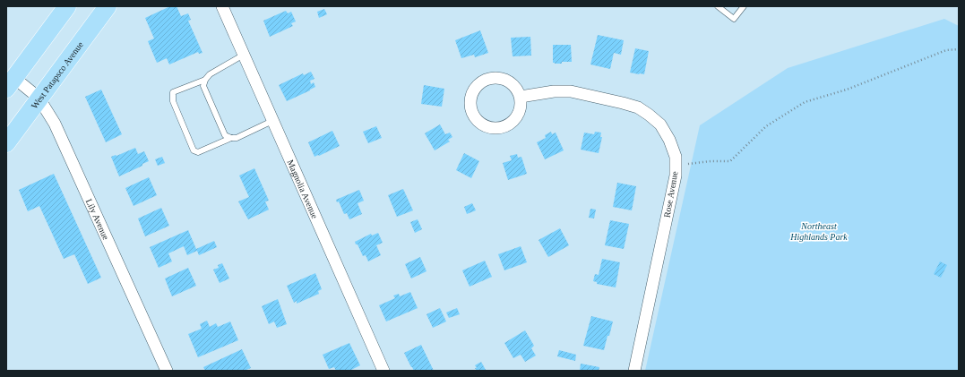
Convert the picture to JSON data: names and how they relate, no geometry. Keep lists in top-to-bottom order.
{
  "streets": {
    "main road": ["West Patapsco Avenue"],
    "street": ["Magnolia Avenue", "Rose Avenue", "Lily Avenue"]
  },
  "crossings": [
    ["West Patapsco Avenue", "Lily Avenue"]
  ],
  "parks": ["Northeast Highlands Park"]
}
